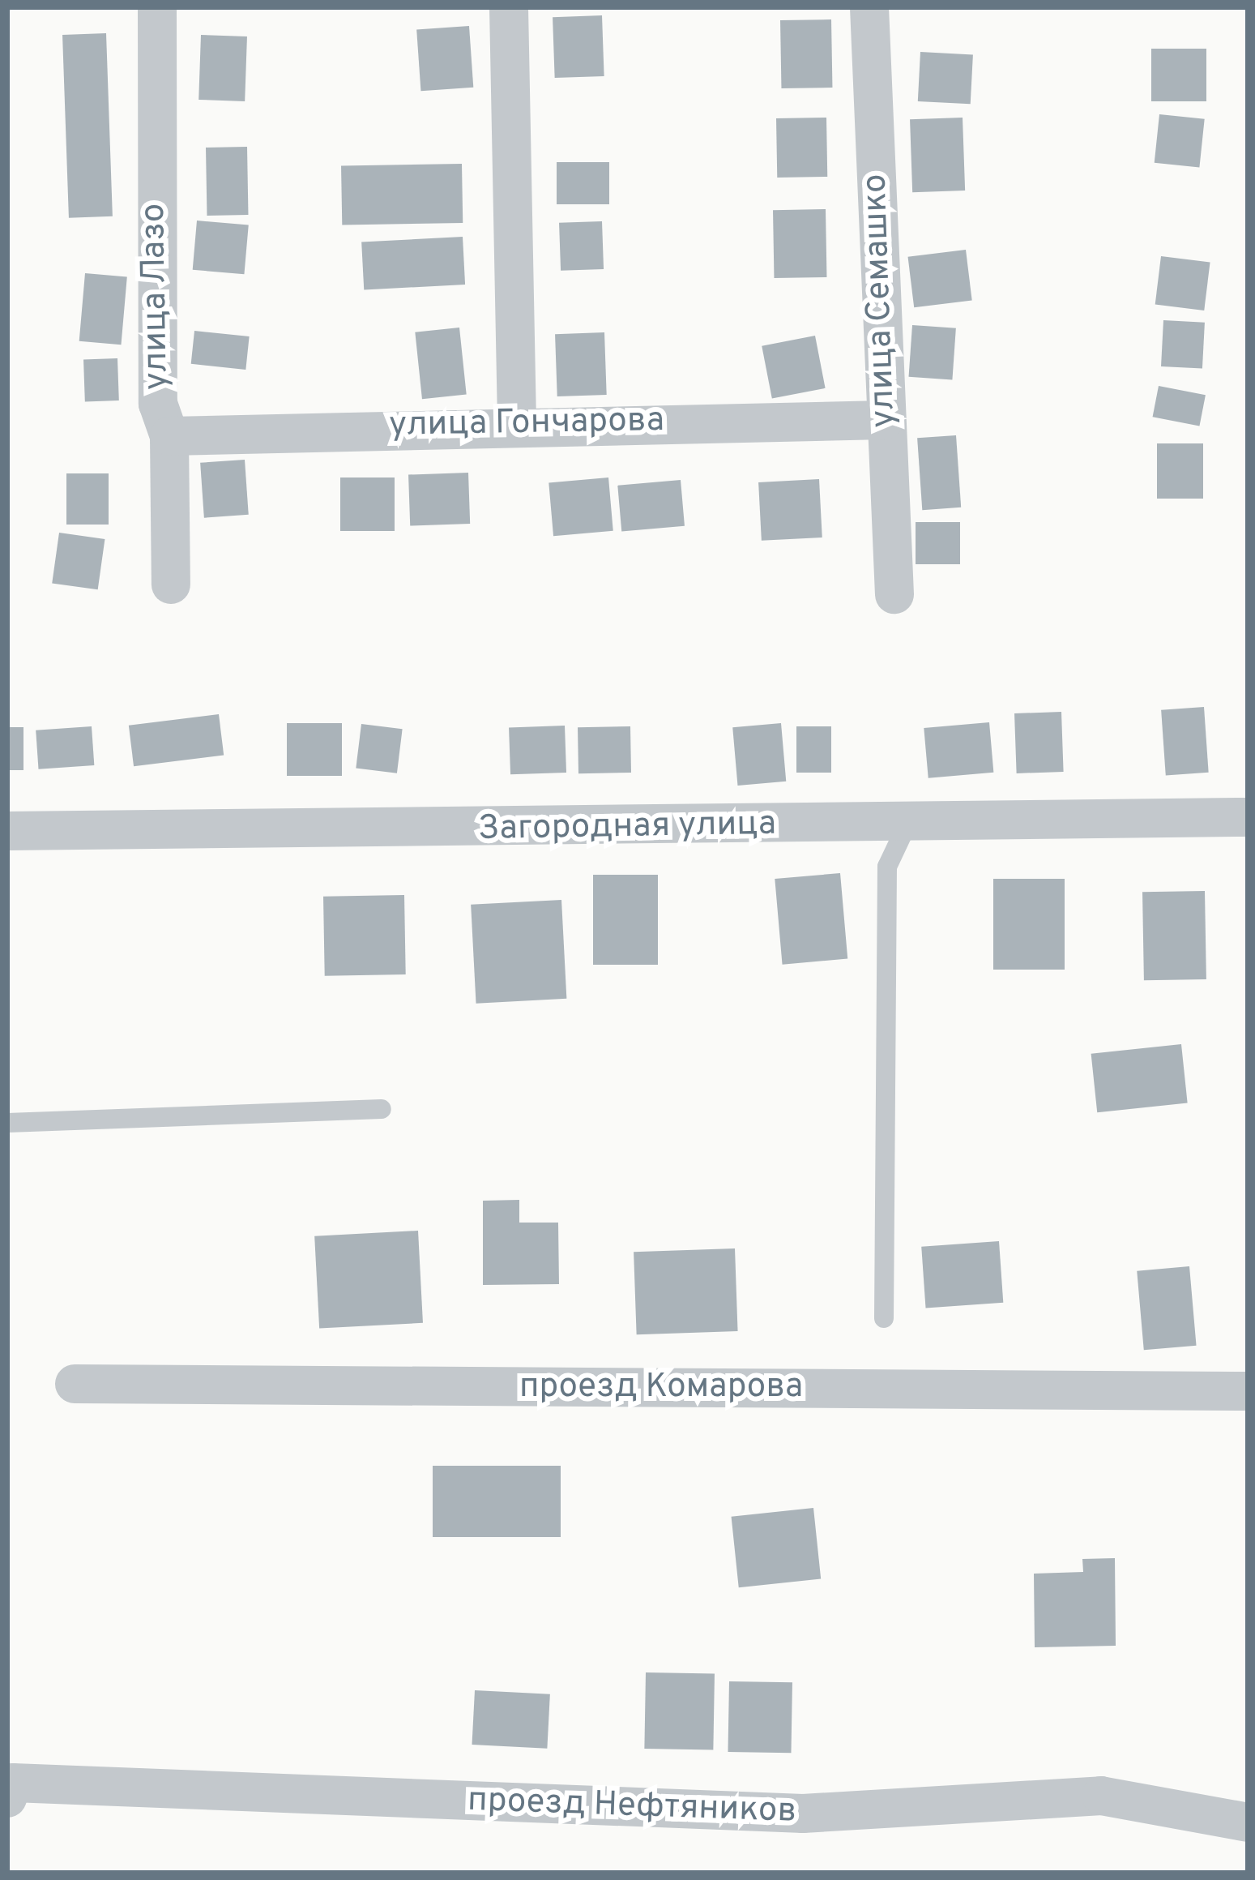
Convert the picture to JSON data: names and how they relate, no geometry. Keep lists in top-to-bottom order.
{
  "streets": {
    "street": [
      "улица Лазо",
      "улица Семашко",
      "улица Гончарова",
      "Загородная улица",
      "проезд Комарова",
      "проезд Нефтяников"
    ]
  },
  "crossings": [
    ["улица Лазо", "улица Гончарова"],
    ["улица Семашко", "улица Гончарова"]
  ]
}
